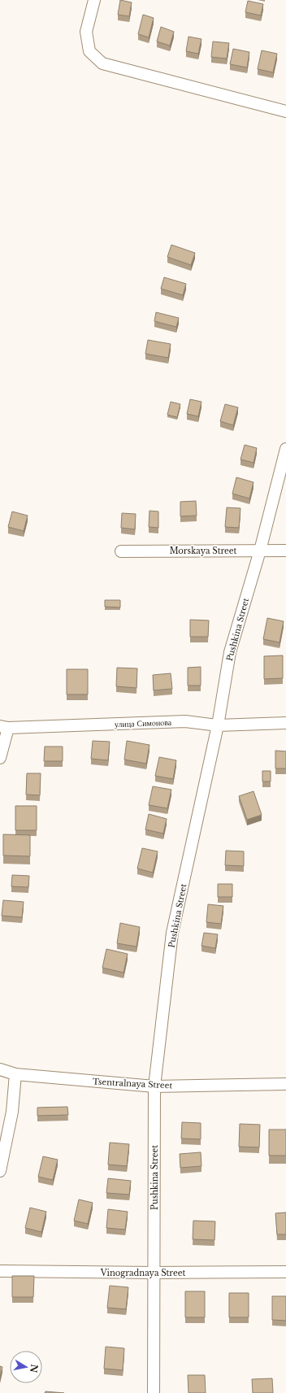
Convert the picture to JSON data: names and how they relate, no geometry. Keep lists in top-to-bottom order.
{
  "streets": {
    "street": [
      "Morskaya Street",
      "Pushkina Street",
      "улица Симонова",
      "Tsentralnaya Street",
      "Vinogradnaya Street"
    ]
  },
  "crossings": [
    ["Morskaya Street", "Pushkina Street"],
    ["Pushkina Street", "улица Симонова"],
    ["Pushkina Street", "Tsentralnaya Street"],
    ["Pushkina Street", "Vinogradnaya Street"]
  ],
  "north": "right"
}
